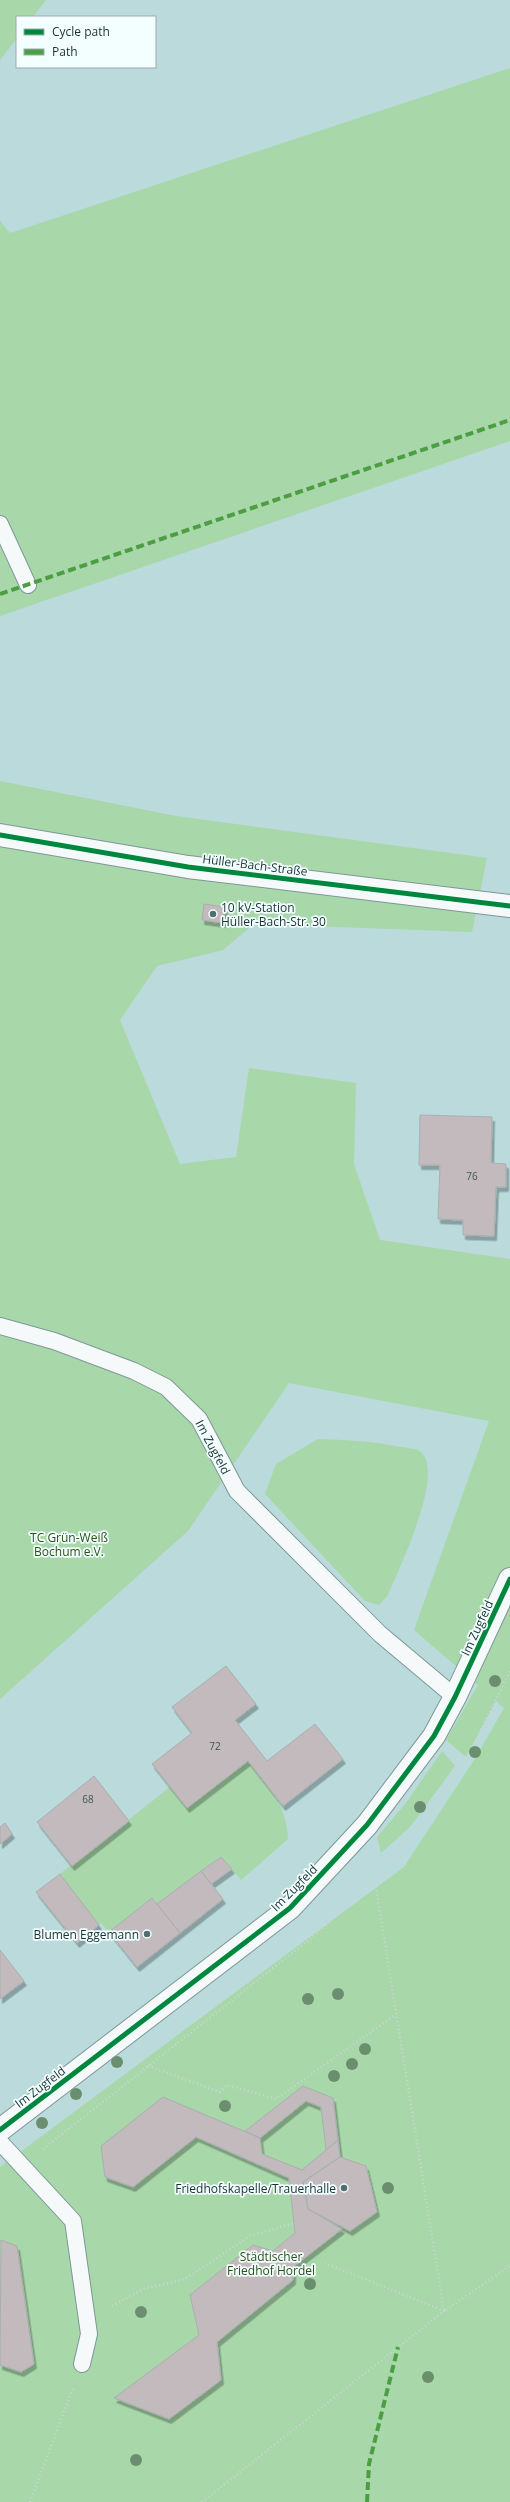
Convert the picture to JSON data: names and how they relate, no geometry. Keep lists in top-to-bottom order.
{
  "streets": {
    "street": ["Hüller-Bach-Straße", "Im Zugfeld"]
  },
  "parks": ["TC Grün-Weiß Bochum e.V.", "Städtischer Friedhof Hordel"],
  "places": ["10 kV-Station Hüller-Bach-Str. 30", "Blumen Eggemann", "Friedhofskapelle/Trauerhalle"],
  "house_numbers": ["76", "72", "68"],
  "legend": ["Cycle path", "Path"]
}
